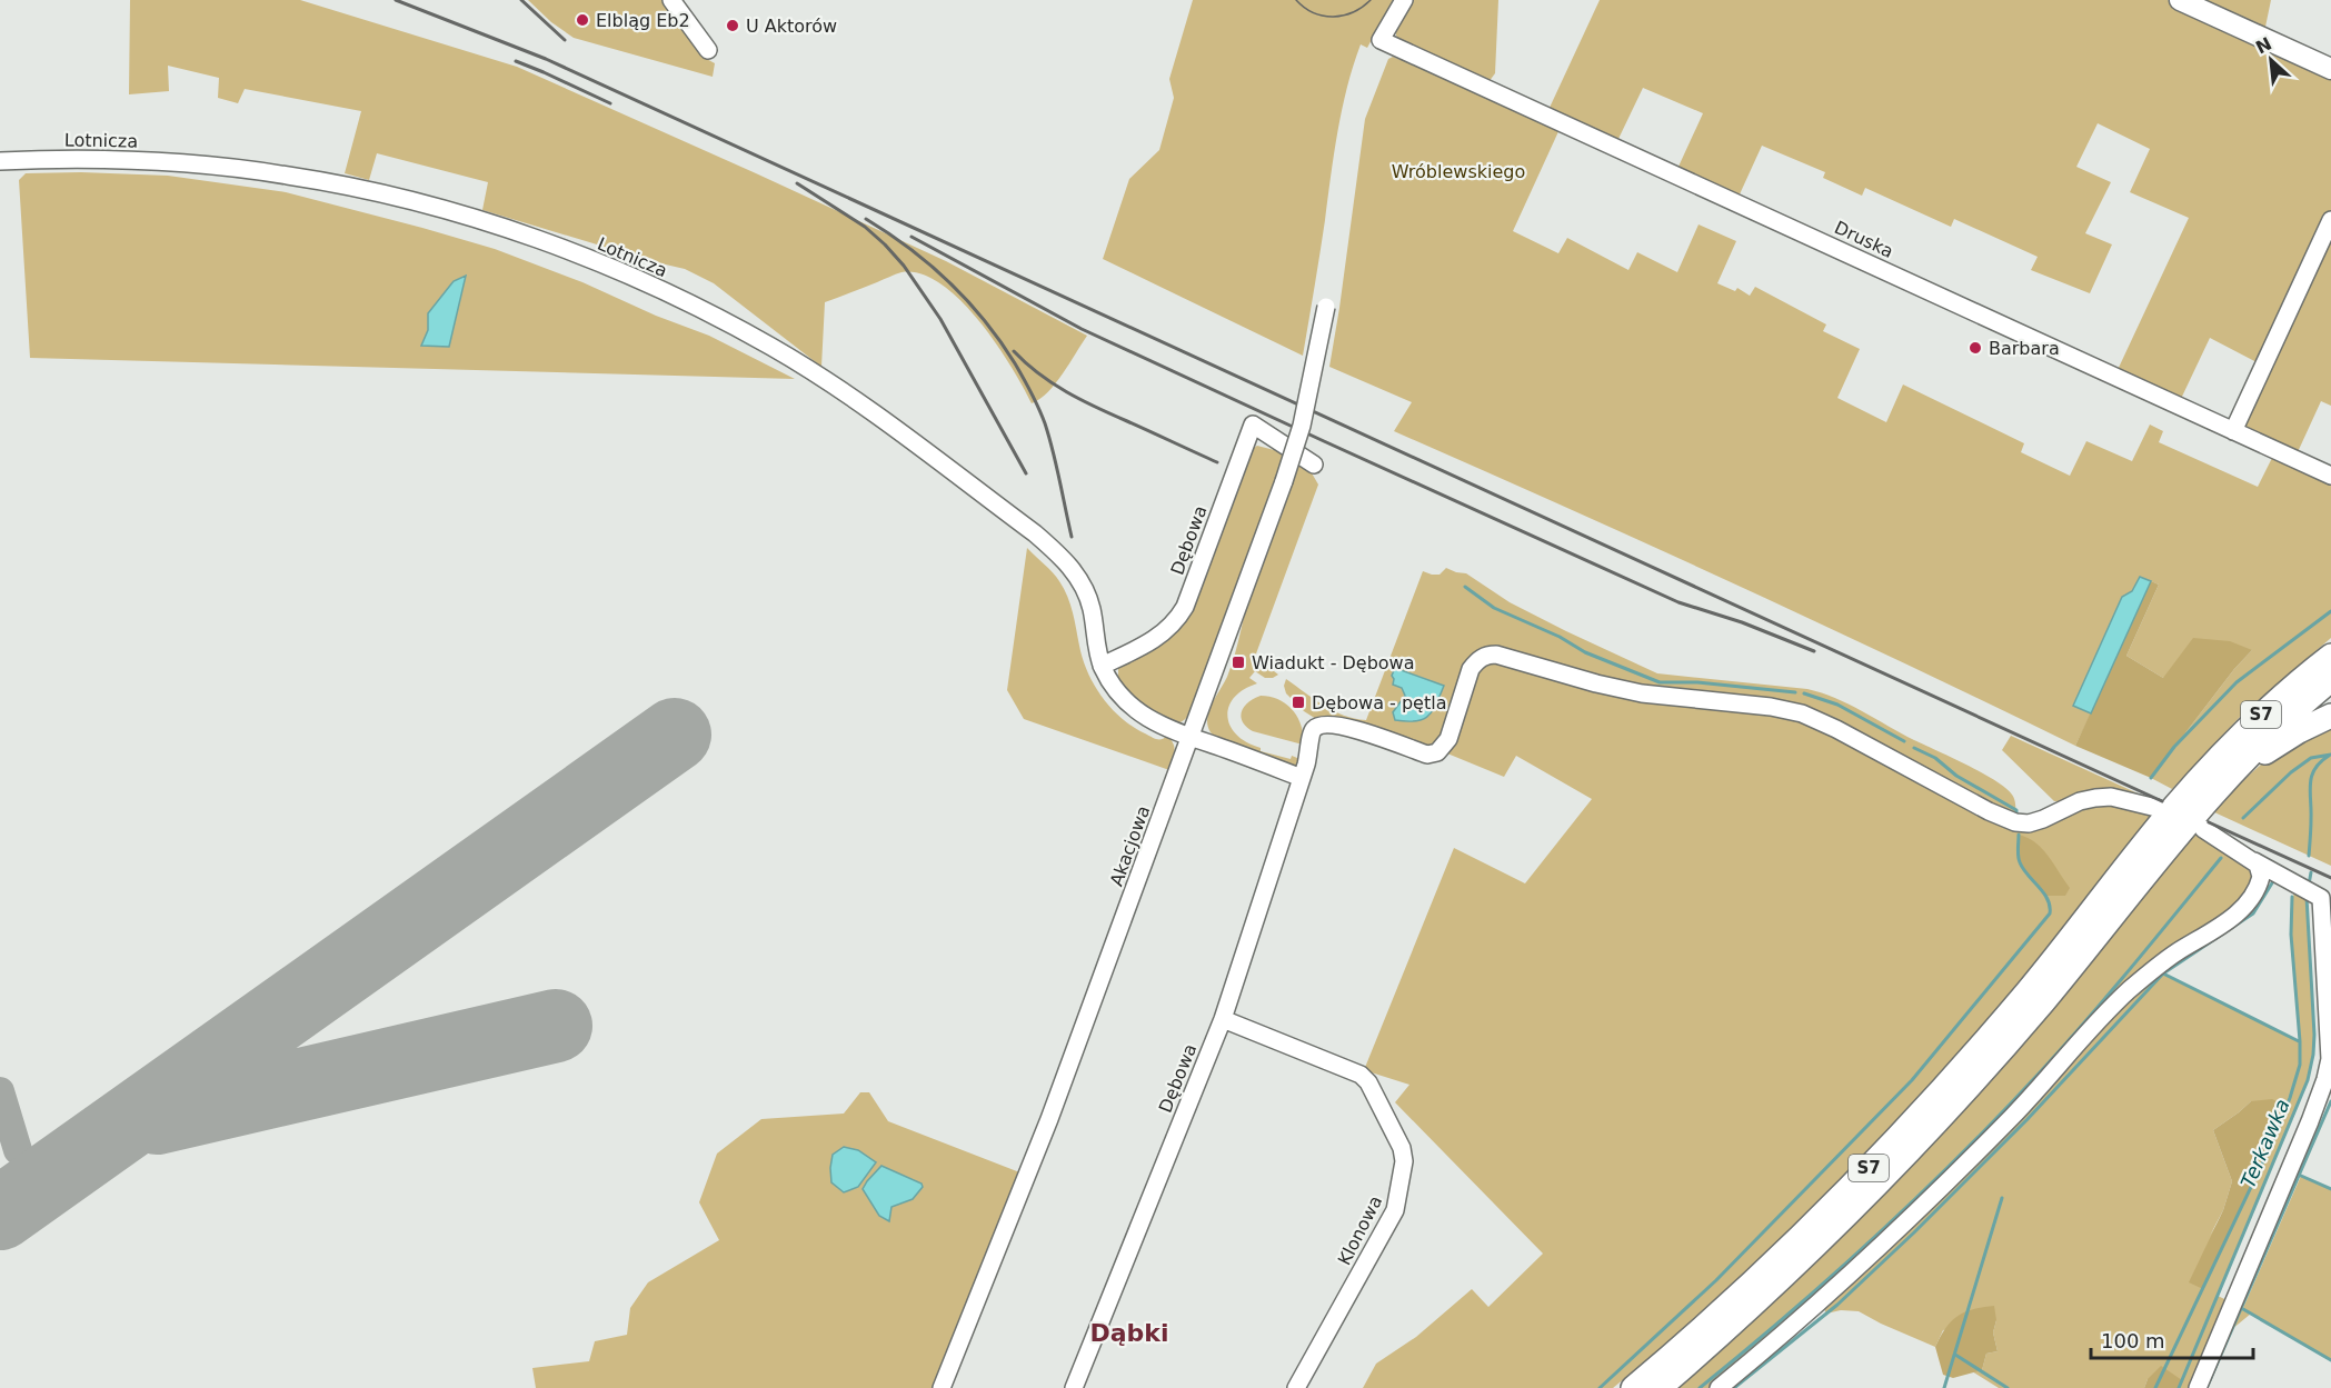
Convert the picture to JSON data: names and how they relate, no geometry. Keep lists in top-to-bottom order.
{
  "streets": {
    "highway": ["S7"],
    "street": [
      "Lotnicza",
      "Druska",
      "Dębowa",
      "Akacjowa",
      "Klonowa"
    ]
  },
  "crossings": [
    ["Lotnicza", "Dębowa"],
    ["Dębowa", "Klonowa"]
  ],
  "districts": ["Dąbki"],
  "water": ["Terkawka"],
  "parks": ["Wróblewskiego"],
  "places": {
    "other": ["Elbląg Eb2", "U Aktorów", "Barbara"],
    "transit": ["Wiadukt - Dębowa", "Dębowa - pętla"]
  },
  "scale_bar": "100 m",
  "north": "top left"
}
